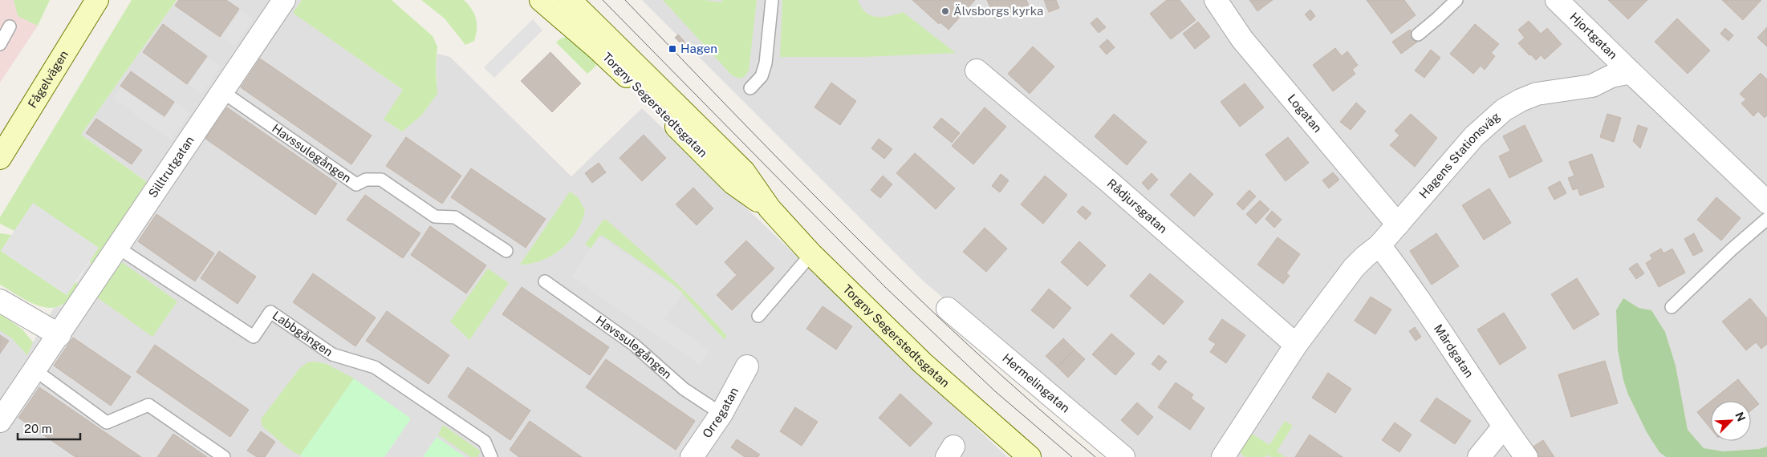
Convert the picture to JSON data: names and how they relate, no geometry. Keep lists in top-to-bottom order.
{
  "streets": {
    "street": [
      "Hjortgatan",
      "Fågelvägen",
      "Torgny Segerstedtsgatan",
      "Logatan",
      "Hagens Stationsväg",
      "Silltrutgatan",
      "Rådjursgatan",
      "Mårdgatan",
      "Hermelingatan",
      "Orregatan"
    ],
    "lane": ["Havssulegången", "Labbgången"]
  },
  "crossings": [
    ["Hjortgatan", "Hagens Stationsväg"],
    ["Logatan", "Hagens Stationsväg"],
    ["Havssulegången", "Silltrutgatan"],
    ["Havssulegången", "Orregatan"],
    ["Hagens Stationsväg", "Rådjursgatan"],
    ["Hagens Stationsväg", "Mårdgatan"],
    ["Silltrutgatan", "Labbgången"]
  ],
  "places": {
    "other": ["Älvsborgs kyrka"],
    "transit": ["Hagen"]
  },
  "scale_bar": "20 m",
  "north": "top right"
}
